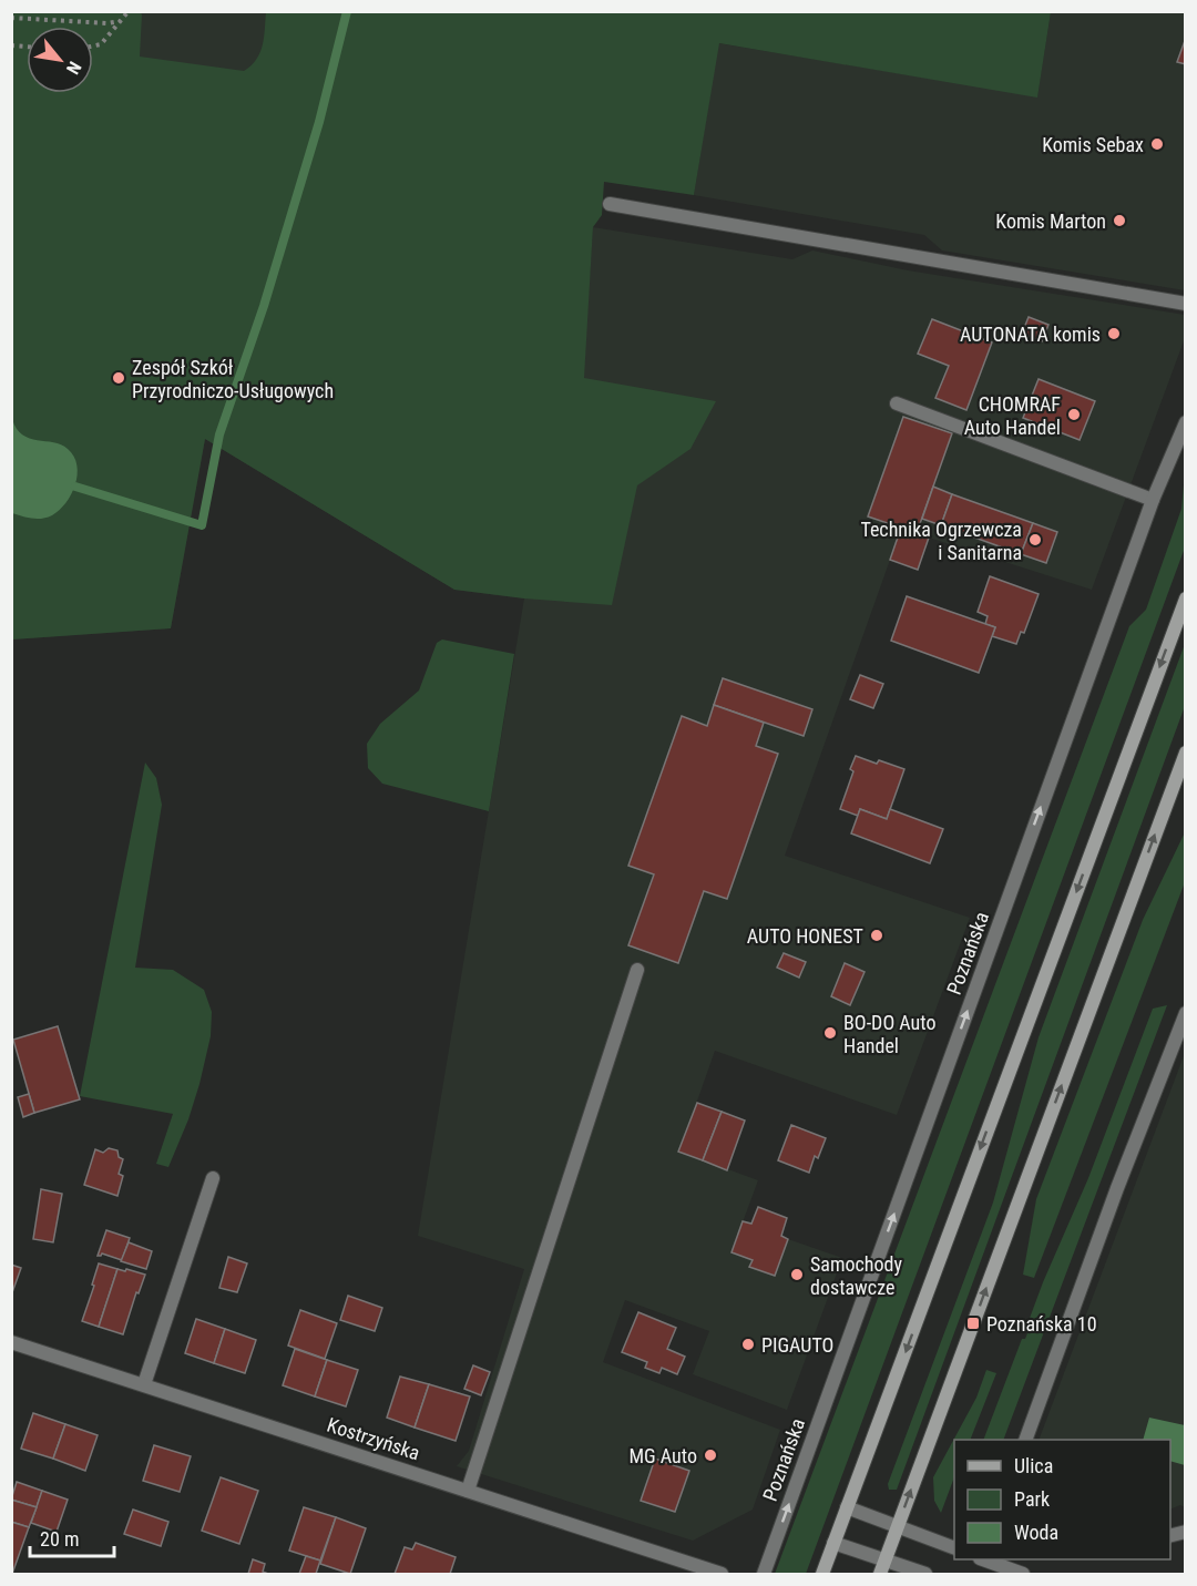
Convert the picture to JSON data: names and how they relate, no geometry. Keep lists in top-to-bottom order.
{
  "streets": {
    "street": ["Poznańska", "Kostrzyńska"]
  },
  "one_way": ["Poznańska"],
  "places": {
    "other": [
      "Komis Sebax",
      "Komis Marton",
      "AUTONATA komis",
      "Zespół Szkół Przyrodniczo-Usługowych",
      "CHOMRAF Auto Handel",
      "Technika Ogrzewcza i Sanitarna",
      "AUTO HONEST",
      "BO-DO Auto Handel",
      "Samochody dostawcze",
      "PIGAUTO",
      "MG Auto"
    ],
    "transit": ["Poznańska 10"]
  },
  "legend": ["Ulica", "Park", "Woda"],
  "scale_bar": "20 m",
  "north": "bottom right"
}
